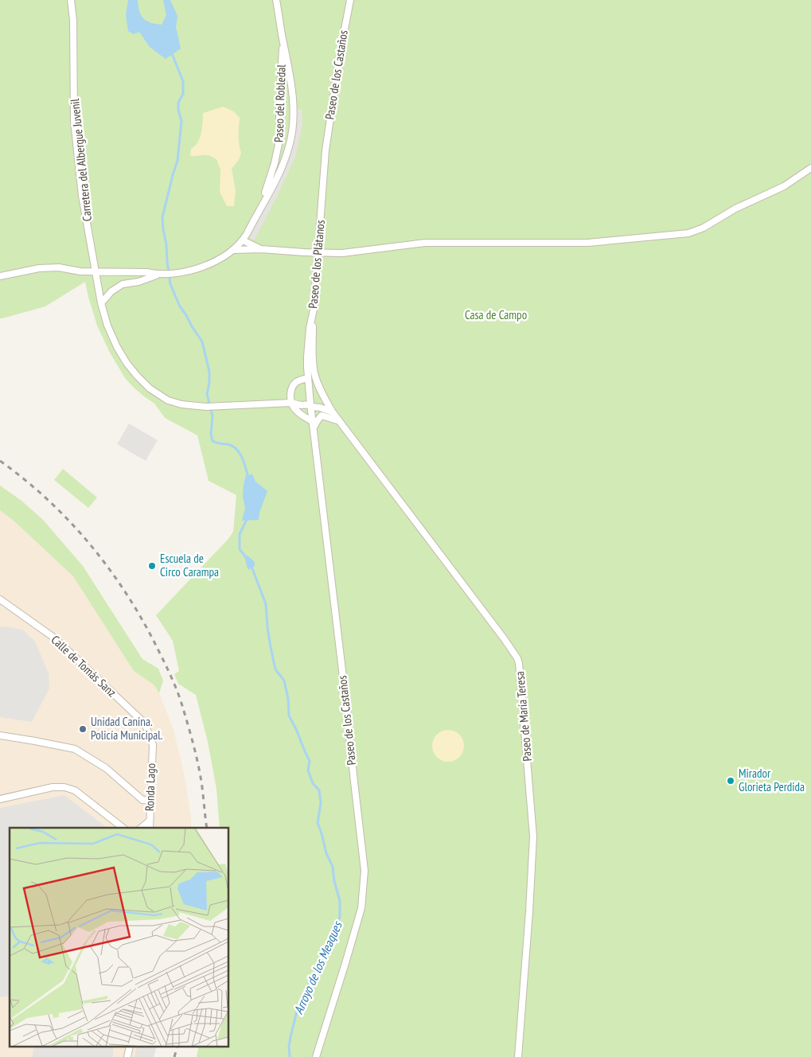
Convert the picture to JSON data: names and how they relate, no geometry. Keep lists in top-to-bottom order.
{
  "streets": {
    "street": [
      "Paseo de los Castaños",
      "Paseo del Robledal",
      "Carretera del Albergue Juvenil",
      "Paseo de los Plátanos",
      "Calle de Tomás Sanz",
      "Paseo de María Teresa",
      "Ronda Lago"
    ]
  },
  "crossings": [
    ["Paseo de los Castaños", "Paseo de los Plátanos"],
    ["Paseo del Robledal", "Carretera del Albergue Juvenil"],
    ["Paseo de los Plátanos", "Paseo de María Teresa"],
    ["Calle de Tomás Sanz", "Ronda Lago"]
  ],
  "water": ["Arroyo de los Meaques"],
  "parks": ["Casa de Campo"],
  "places": ["Escuela de Circo Carampa", "Unidad Canina. Policía Municipal.", "Mirador Glorieta Perdida"]
}
